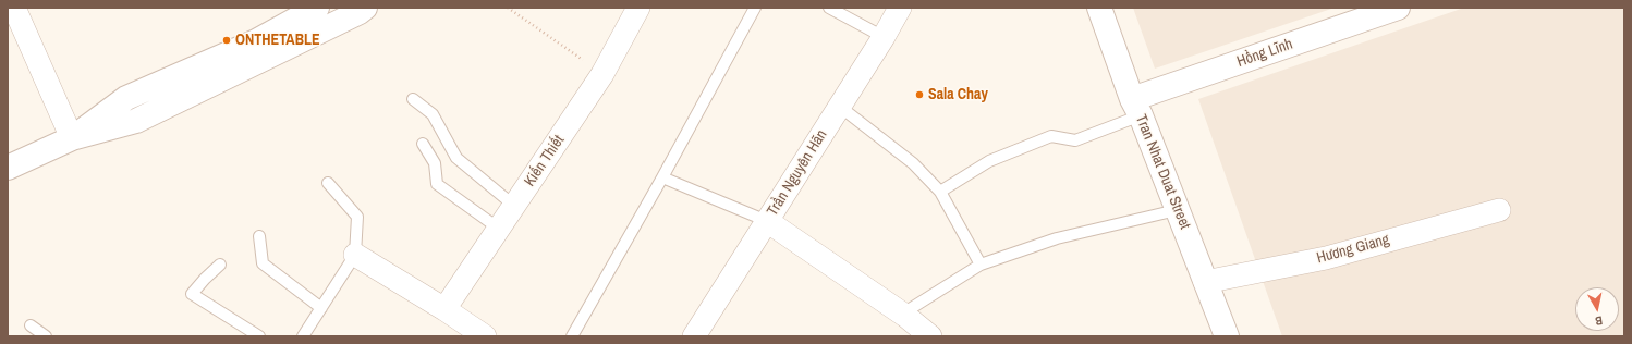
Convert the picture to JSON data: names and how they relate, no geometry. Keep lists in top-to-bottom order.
{
  "streets": {
    "street": [
      "Hồng Lĩnh",
      "Kiến Thiết",
      "Tran Nhat Duat Street",
      "Trần Nguyên Hãn",
      "Hương Giang"
    ]
  },
  "crossings": [
    ["Hồng Lĩnh", "Tran Nhat Duat Street"],
    ["Tran Nhat Duat Street", "Hương Giang"]
  ],
  "places": ["ONTHETABLE", "Sala Chay"],
  "north": "bottom"
}
